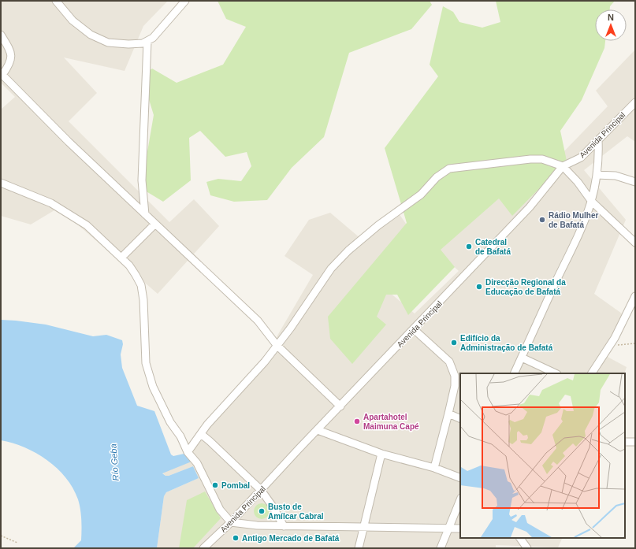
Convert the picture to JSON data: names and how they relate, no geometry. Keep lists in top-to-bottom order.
{
  "streets": {
    "street": ["Avenida Principal"]
  },
  "water": ["Río Geba"],
  "places": [
    "Rádio Mulher de Bafatá",
    "Catedral de Bafatá",
    "Direcção Regional da Educação de Bafatá",
    "Edifício da Administração de Bafatá",
    "Apartahotel Maimuna Capé",
    "Pombal",
    "Busto de Amílcar Cabral",
    "Antigo Mercado de Bafatá"
  ],
  "north": "top"
}
